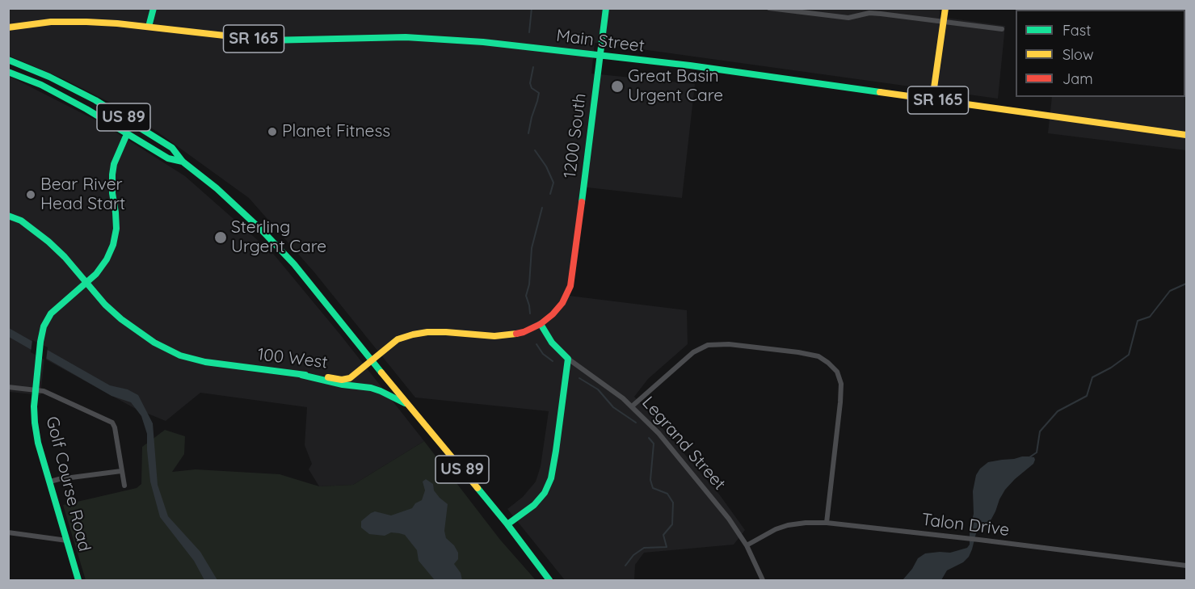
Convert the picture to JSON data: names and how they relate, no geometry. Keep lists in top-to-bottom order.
{
  "streets": {
    "main road": [
      "SR 165",
      "Main Street",
      "US 89",
      "1200 South",
      "100 West",
      "Legrand Street",
      "Golf Course Road"
    ],
    "street": ["Talon Drive"]
  },
  "crossings": [
    ["Main Street", "1200 South"],
    ["US 89", "100 West"],
    ["US 89", "Golf Course Road"],
    ["1200 South", "100 West"],
    ["100 West", "Legrand Street"],
    ["100 West", "Golf Course Road"],
    ["Legrand Street", "Talon Drive"]
  ],
  "places": [
    "Great Basin Urgent Care",
    "Planet Fitness",
    "Bear River Head Start",
    "Sterling Urgent Care"
  ],
  "legend": ["Fast", "Slow", "Jam"]
}
